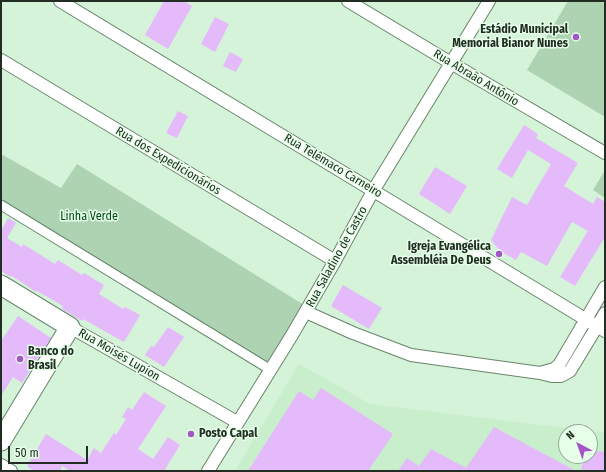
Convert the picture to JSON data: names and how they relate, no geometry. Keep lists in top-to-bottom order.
{
  "streets": {
    "main road": ["Rua Moisés Lupion"],
    "street": [
      "Rua Abraão Antônio",
      "Rua dos Expedicionários",
      "Rua Telêmaco Carneiro",
      "Rua Saladino de Castro"
    ]
  },
  "crossings": [
    ["Rua Abraão Antônio", "Rua Saladino de Castro"],
    ["Rua dos Expedicionários", "Rua Saladino de Castro"],
    ["Rua Telêmaco Carneiro", "Rua Saladino de Castro"],
    ["Rua Saladino de Castro", "Rua Moisés Lupion"]
  ],
  "parks": ["Linha Verde"],
  "places": [
    "Estádio Municipal Memorial Bianor Nunes",
    "Igreja Evangélica Assembléia De Deus",
    "Banco do Brasil",
    "Posto Capal"
  ],
  "scale_bar": "50 m",
  "north": "top left"
}
